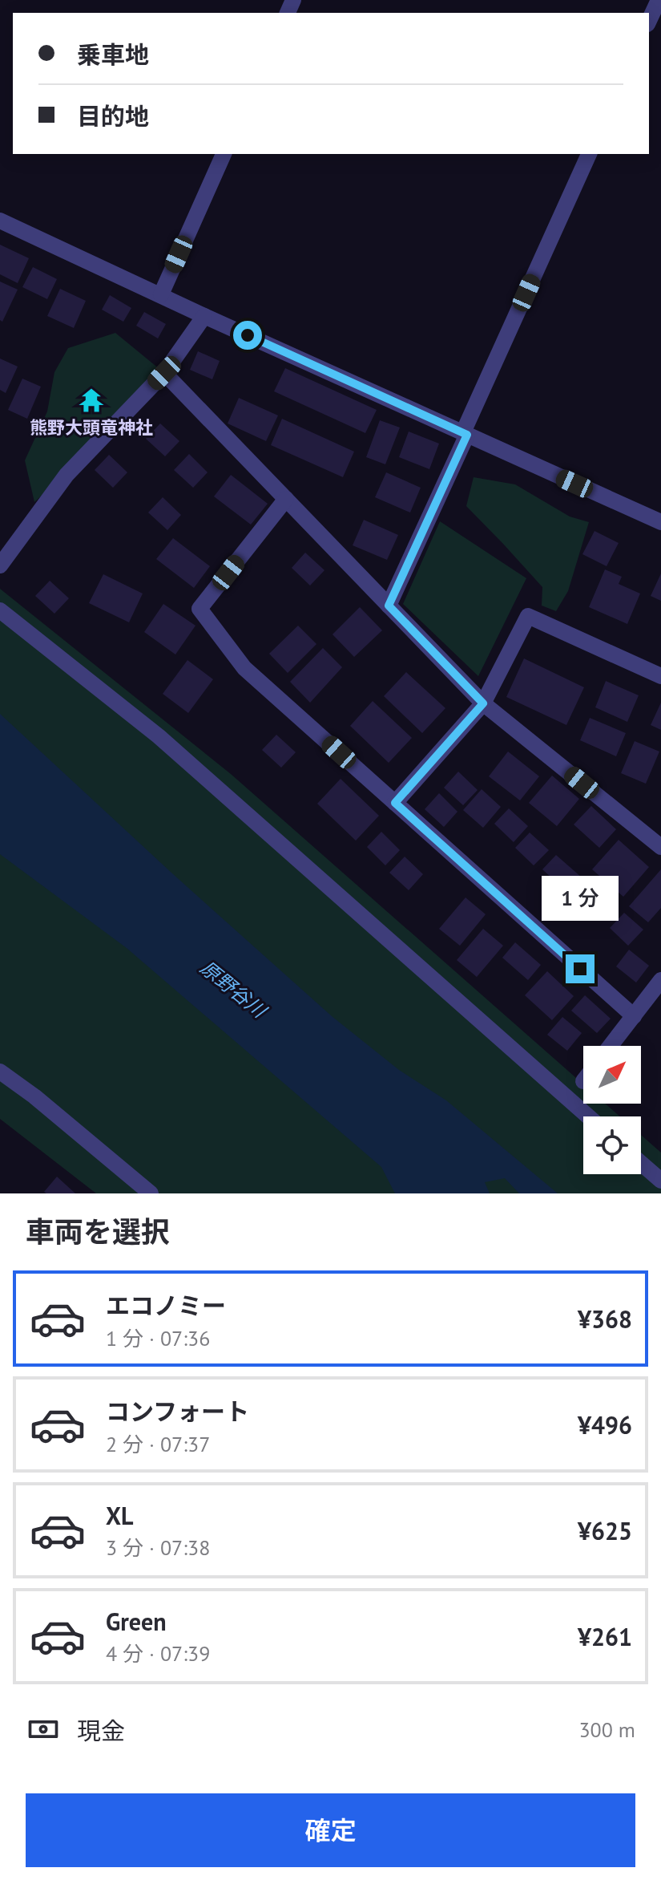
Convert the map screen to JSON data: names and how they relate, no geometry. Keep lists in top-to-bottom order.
{
  "water": ["原野谷川"],
  "places": {
    "temple": ["熊野大頭竜神社"]
  },
  "north": "top right",
  "page": {
    "banner": ["乗車地", "目的地"],
    "bubble": "1 分",
    "heading": "車両を選択",
    "list": [
      {
        "name": "エコノミー",
        "note": "1 分 · 07:36",
        "value": "¥368"
      },
      {
        "name": "コンフォート",
        "note": "2 分 · 07:37",
        "value": "¥496"
      },
      {
        "name": "XL",
        "note": "3 分 · 07:38",
        "value": "¥625"
      },
      {
        "name": "Green",
        "note": "4 分 · 07:39",
        "value": "¥261"
      }
    ],
    "pay": ["現金", "300 m"],
    "buttons": "確定"
  }
}
